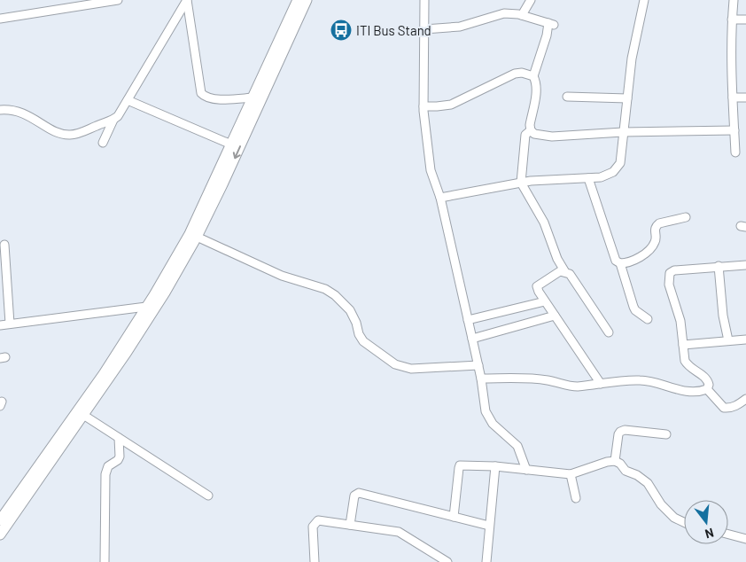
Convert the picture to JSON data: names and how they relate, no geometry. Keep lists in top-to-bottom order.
{
  "places": {
    "bus stop": ["ITI Bus Stand"]
  },
  "north": "bottom"
}
